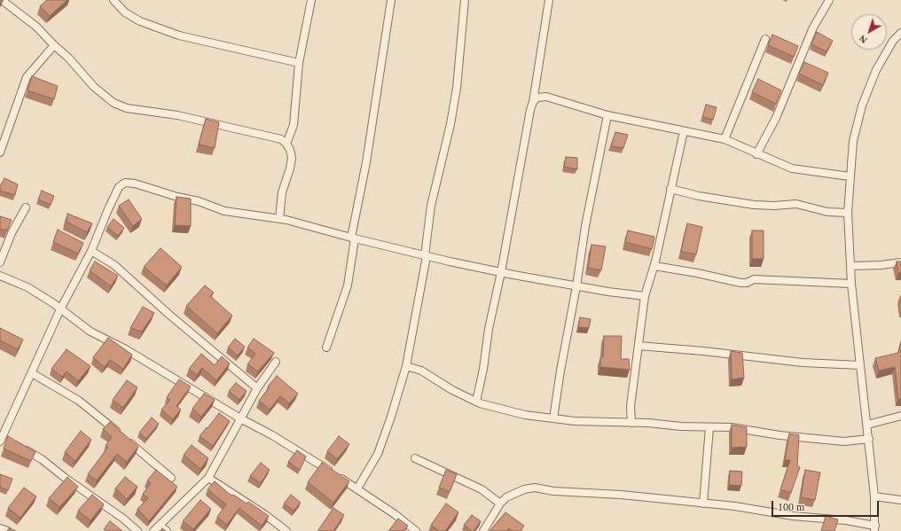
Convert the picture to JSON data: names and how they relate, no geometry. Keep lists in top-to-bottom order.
{
  "scale_bar": "100 m",
  "north": "bottom left"
}
